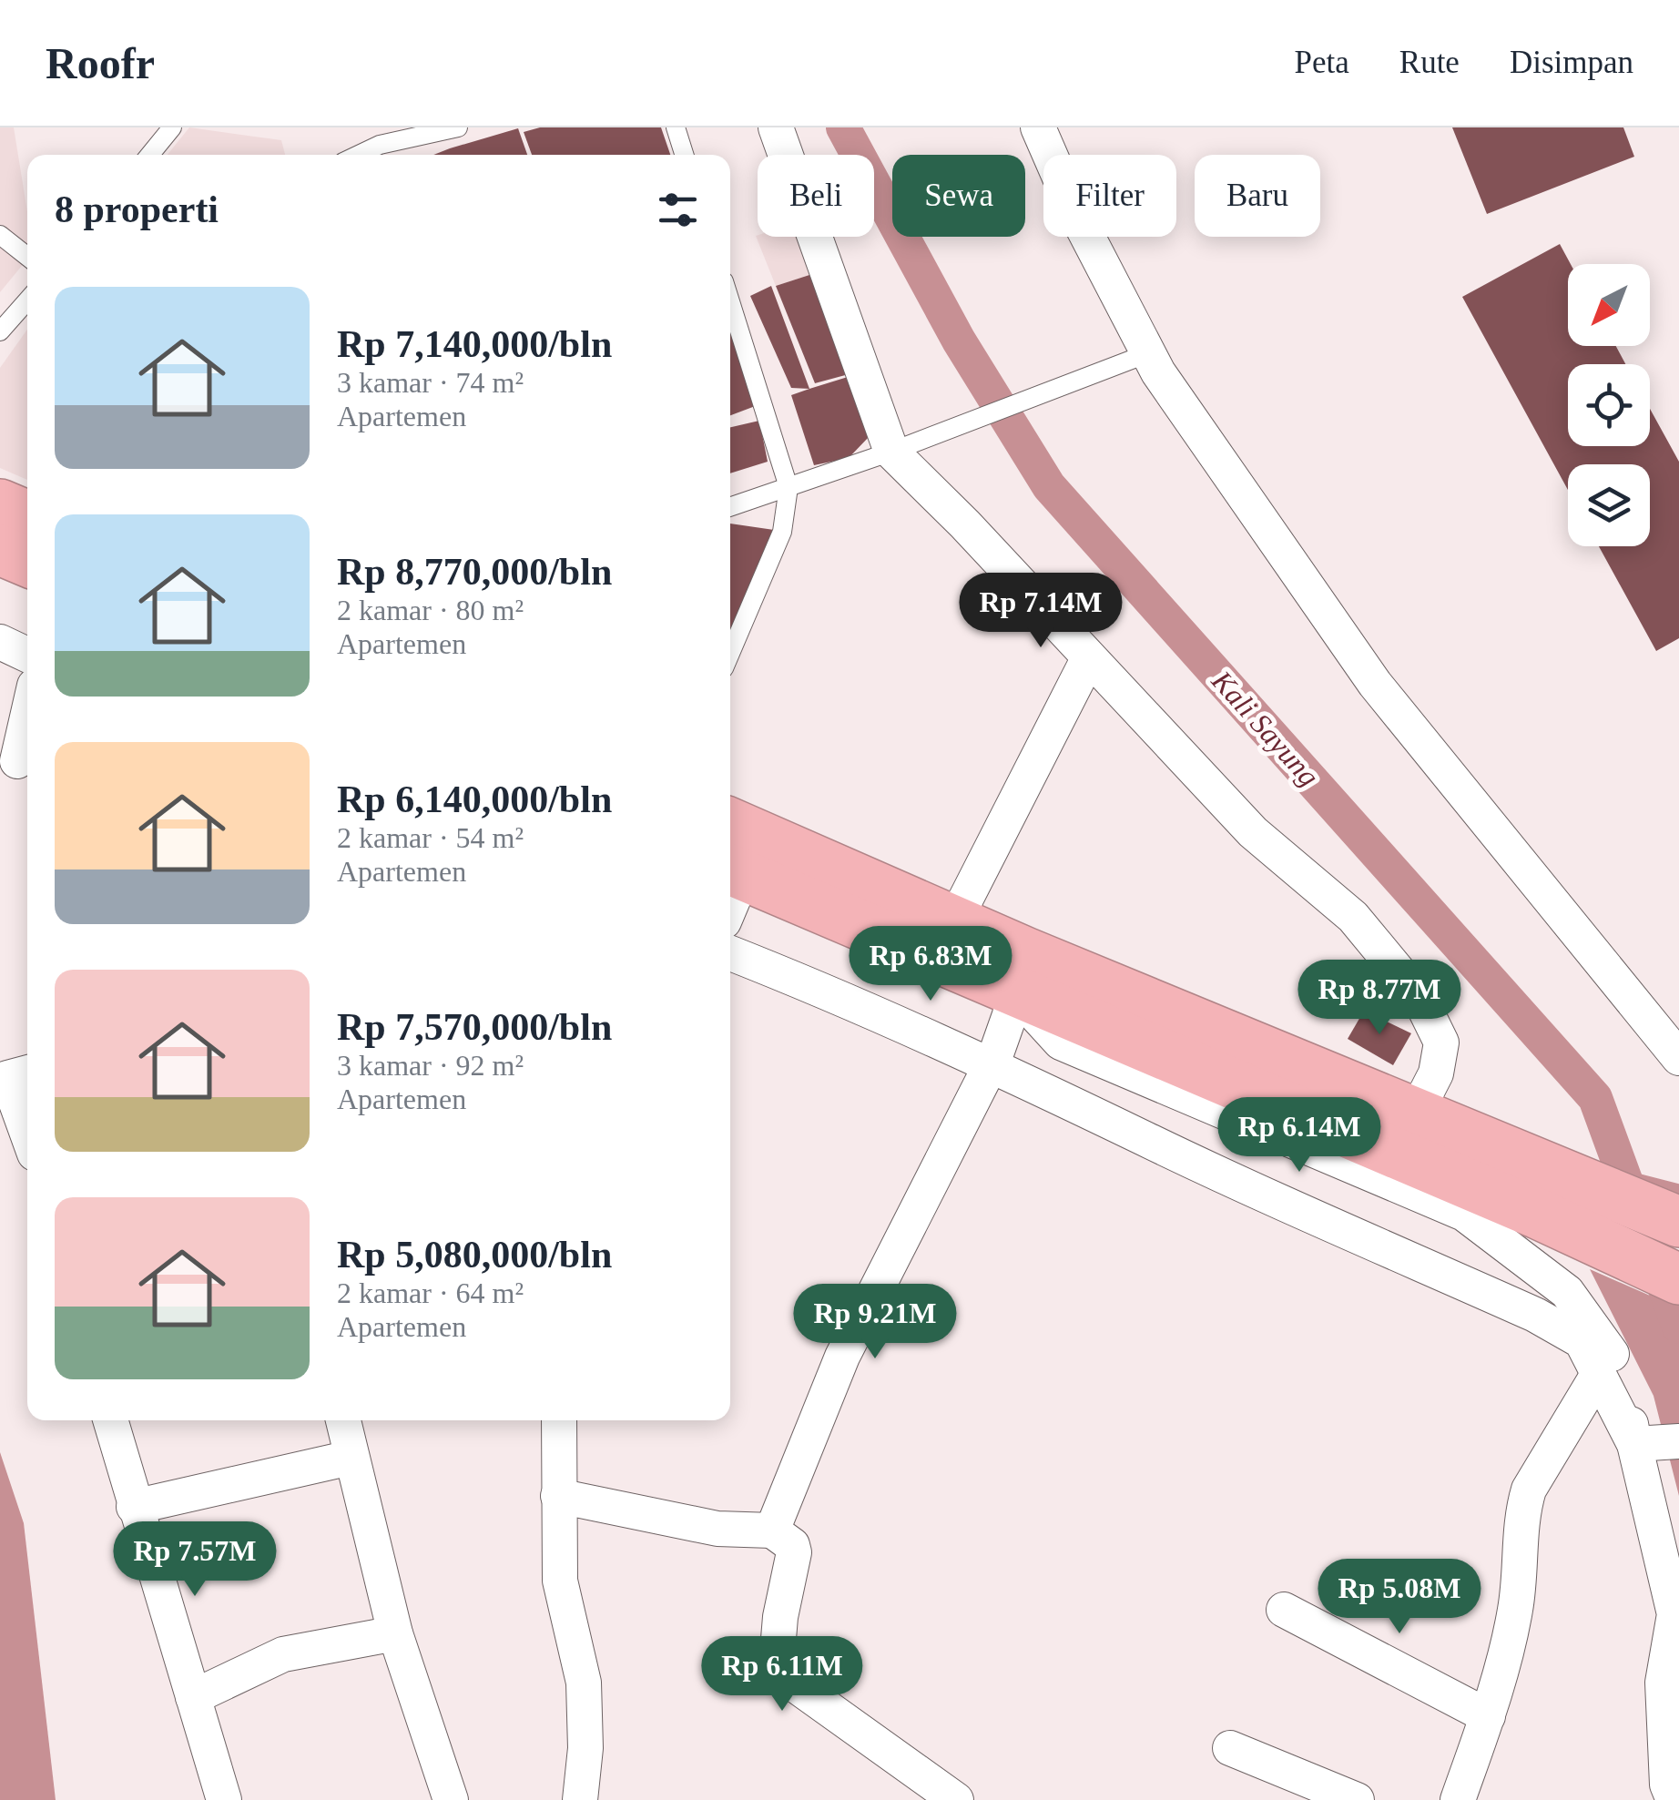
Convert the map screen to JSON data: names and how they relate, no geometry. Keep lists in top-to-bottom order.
{
  "water": ["Kali Sayung"],
  "north": "bottom left",
  "page": {
    "header": "Roofr",
    "nav": ["Peta", "Rute", "Disimpan"],
    "chip": [
      "Beli",
      "Sewa",
      "Filter",
      "Baru"
    ],
    "heading": "8 properti",
    "list": [
      {
        "name": "Rp 7,140,000/bln",
        "note": "3 kamar · 74 m² · Apartemen"
      },
      {
        "name": "Rp 8,770,000/bln",
        "note": "2 kamar · 80 m² · Apartemen"
      },
      {
        "name": "Rp 6,140,000/bln",
        "note": "2 kamar · 54 m² · Apartemen"
      },
      {
        "name": "Rp 7,570,000/bln",
        "note": "3 kamar · 92 m² · Apartemen"
      },
      {
        "name": "Rp 5,080,000/bln",
        "note": "2 kamar · 64 m² · Apartemen"
      }
    ],
    "price": [
      "Rp 7.14M",
      "Rp 6.83M",
      "Rp 8.77M",
      "Rp 6.14M",
      "Rp 9.21M",
      "Rp 7.57M",
      "Rp 5.08M",
      "Rp 6.11M"
    ]
  }
}
